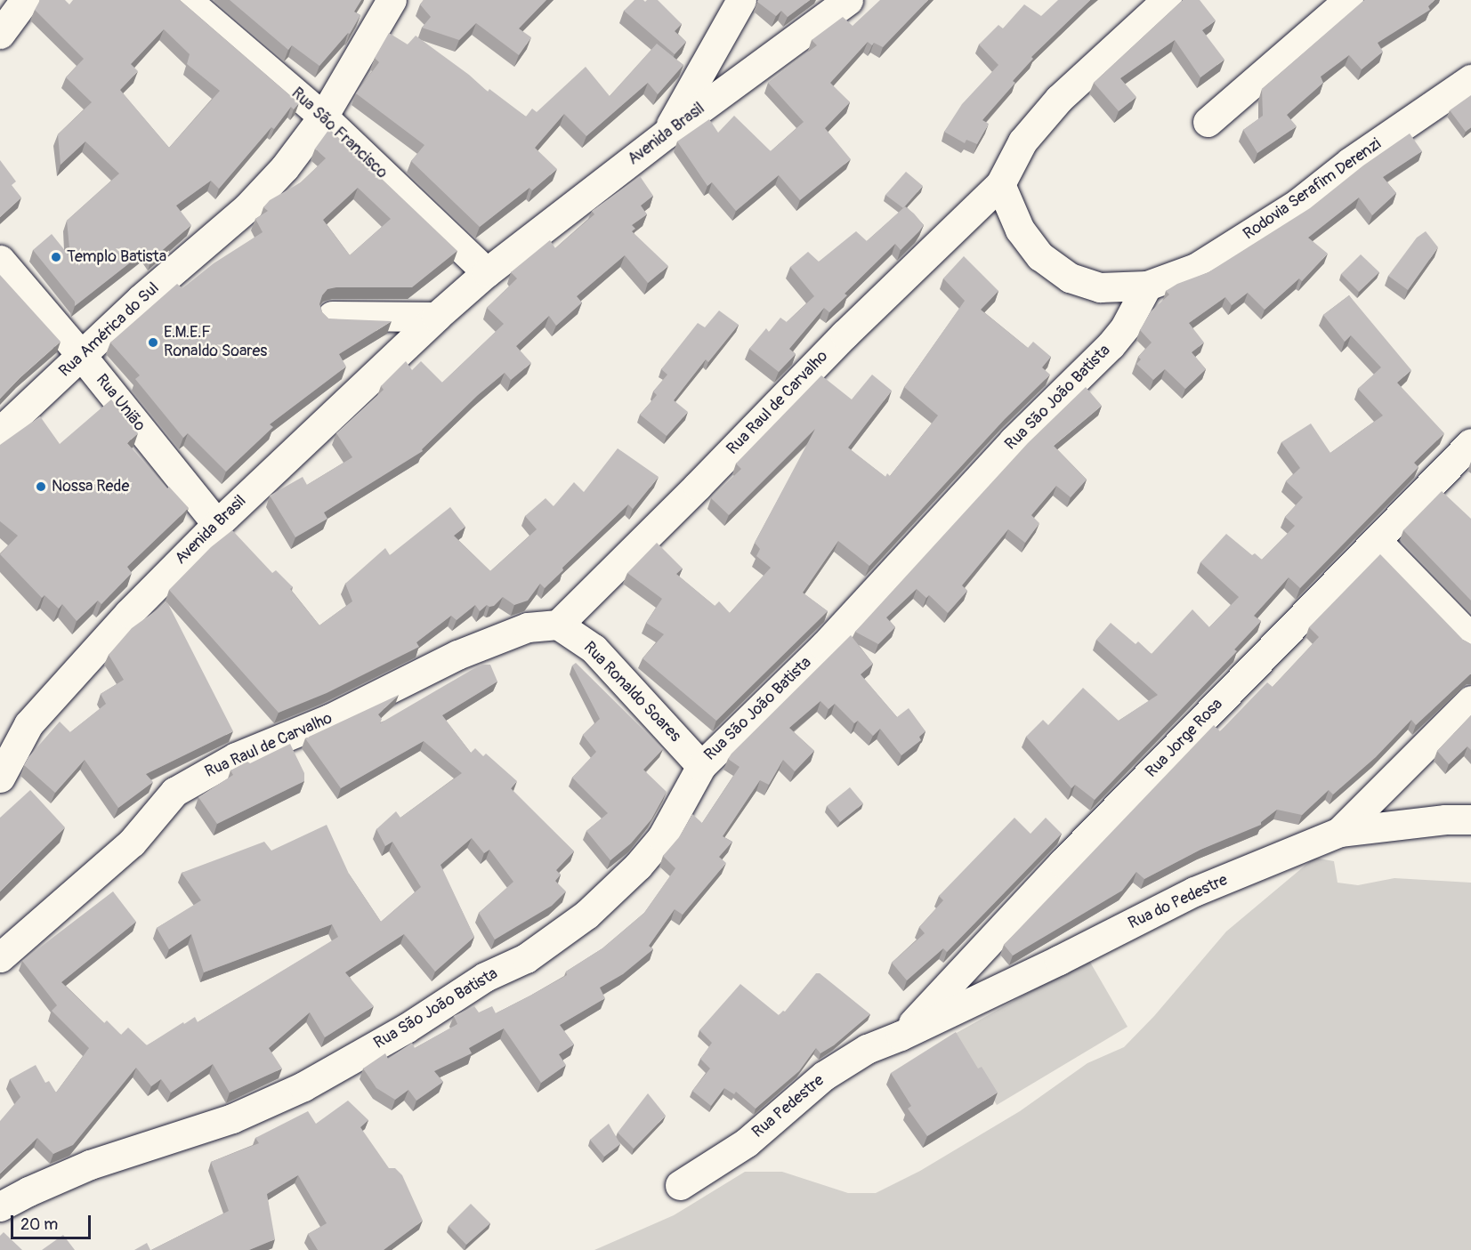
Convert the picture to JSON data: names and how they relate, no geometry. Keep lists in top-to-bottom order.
{
  "streets": {
    "street": [
      "Rua São Francisco",
      "Avenida Brasil",
      "Rodovia Serafim Derenzi",
      "Rua América do Sul",
      "Rua São João Batista",
      "Rua União",
      "Rua Raul de Carvalho",
      "Rua Ronaldo Soares",
      "Rua Jorge Rosa",
      "Rua do Pedestre",
      "Rua Pedestre"
    ]
  },
  "crossings": [
    ["Rua São Francisco", "Avenida Brasil"],
    ["Rua São Francisco", "Rua América do Sul"],
    ["Avenida Brasil", "Rua União"],
    ["Rodovia Serafim Derenzi", "Rua São João Batista"],
    ["Rodovia Serafim Derenzi", "Rua Raul de Carvalho"],
    ["Rua América do Sul", "Rua União"],
    ["Rua São João Batista", "Rua Ronaldo Soares"],
    ["Rua Raul de Carvalho", "Rua Ronaldo Soares"],
    ["Rua Jorge Rosa", "Rua do Pedestre"],
    ["Rua Jorge Rosa", "Rua Pedestre"],
    ["Rua do Pedestre", "Rua Pedestre"]
  ],
  "places": ["Templo Batista", "E.M.E.F Ronaldo Soares", "Nossa Rede"],
  "scale_bar": "20 m"
}
